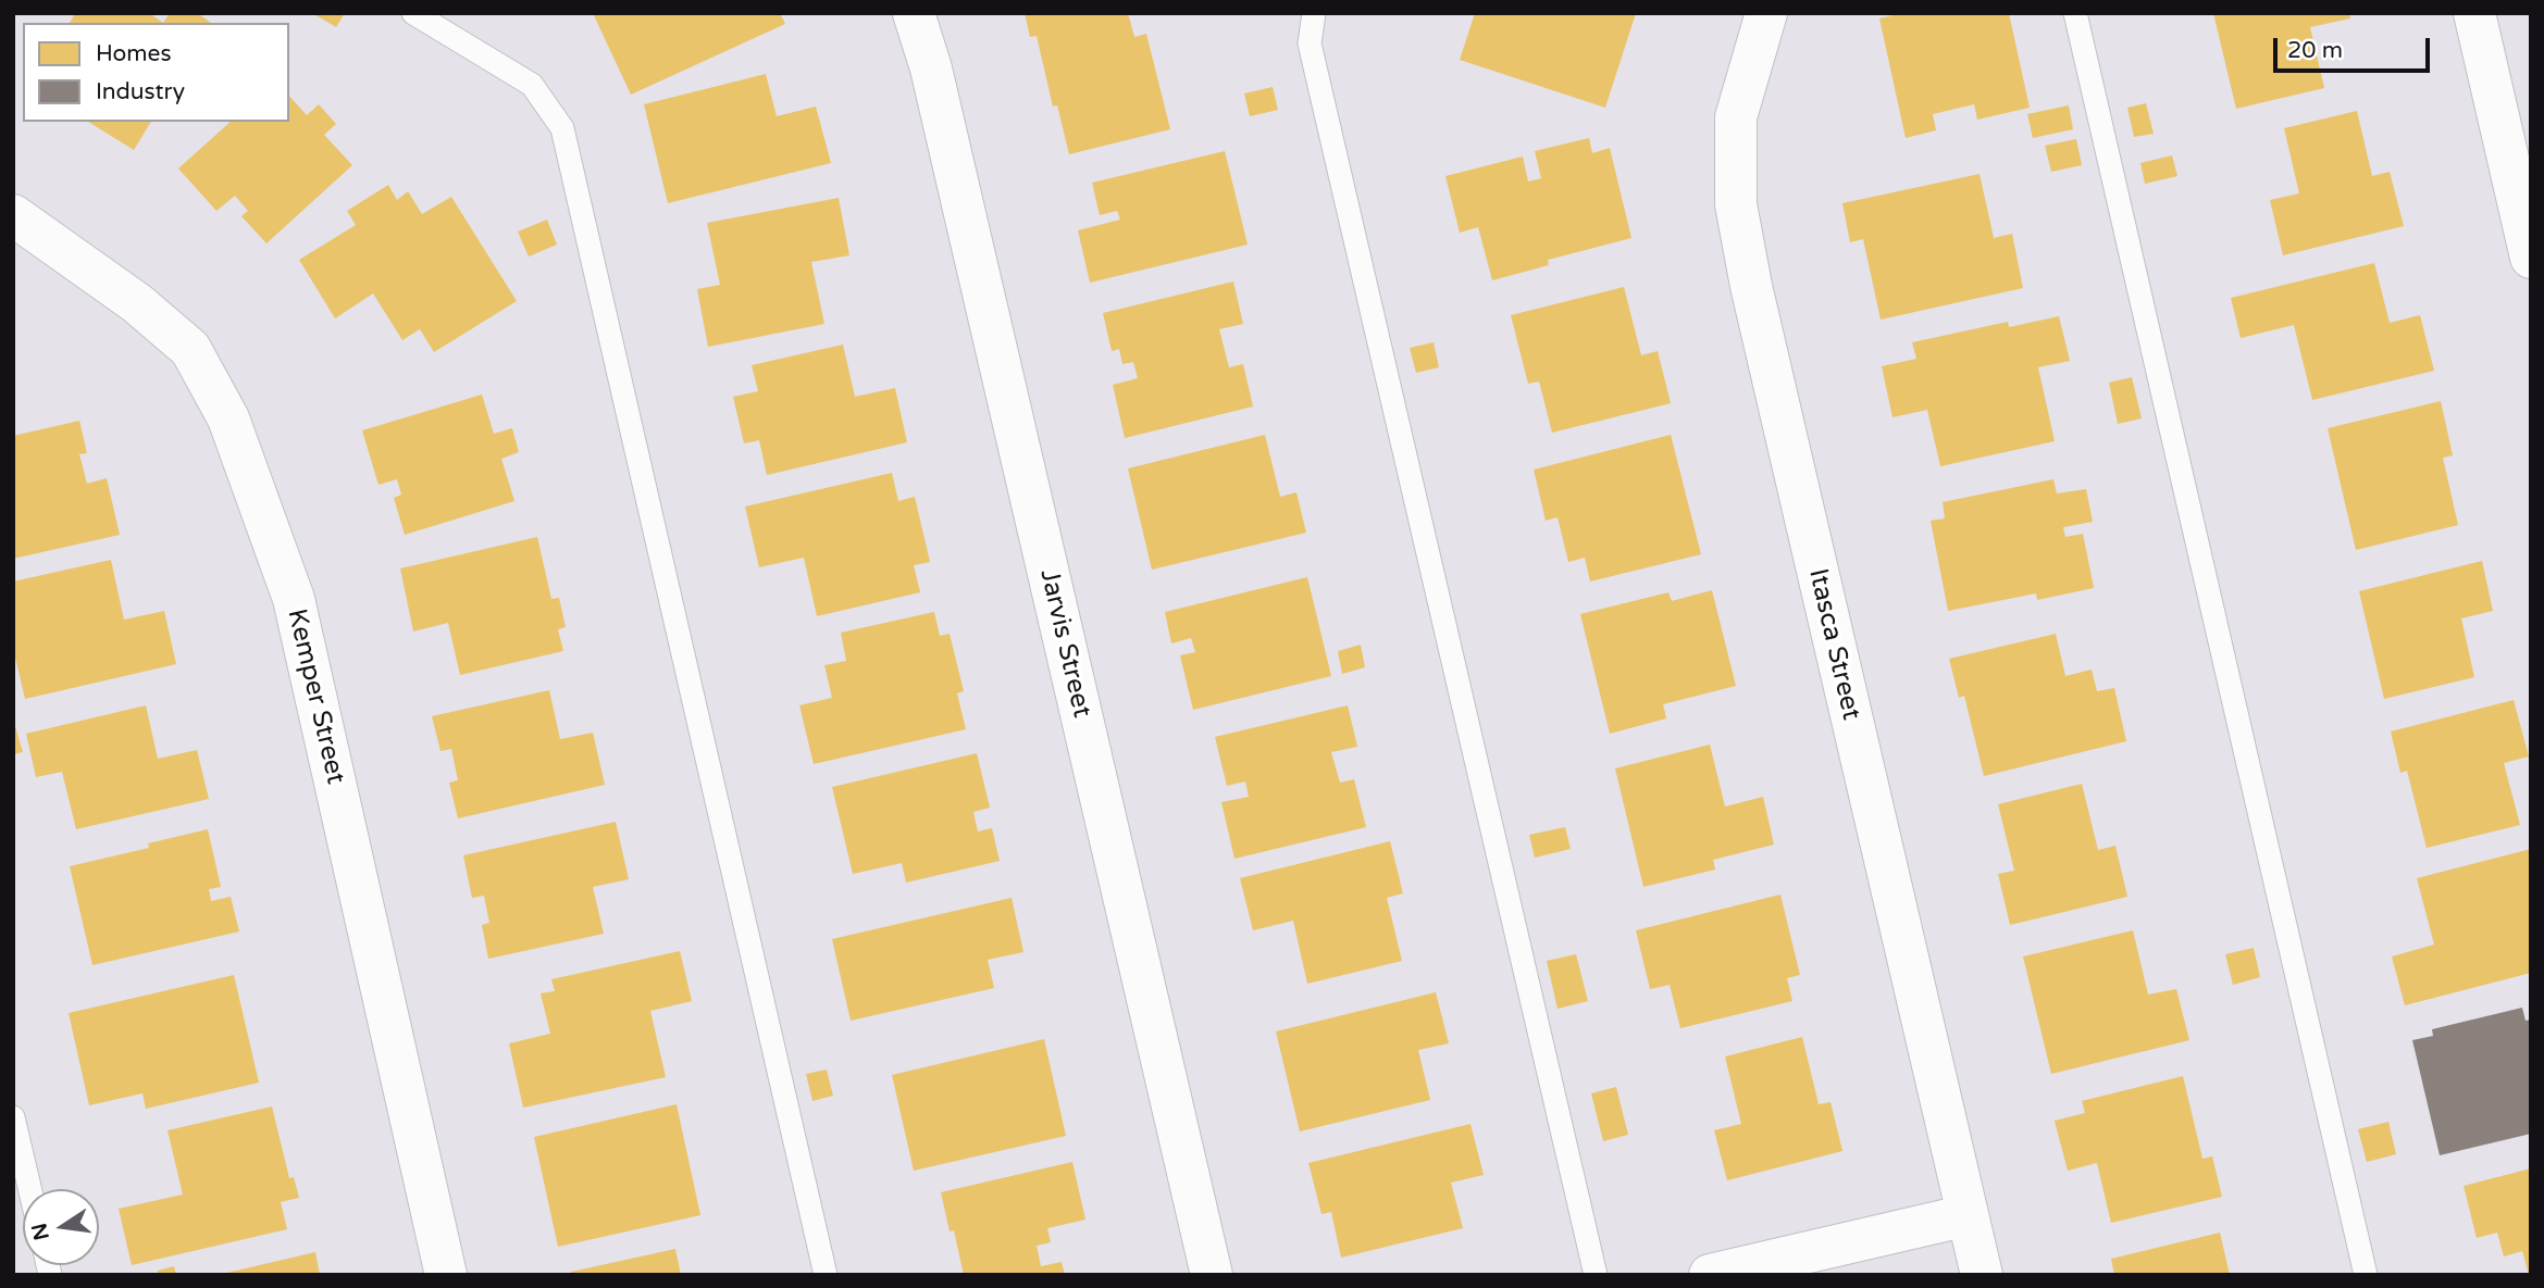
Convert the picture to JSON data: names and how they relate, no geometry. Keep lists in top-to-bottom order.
{
  "streets": {
    "street": ["Jarvis Street", "Itasca Street", "Kemper Street"]
  },
  "legend": ["Homes", "Industry"],
  "scale_bar": "20 m",
  "north": "left"
}
